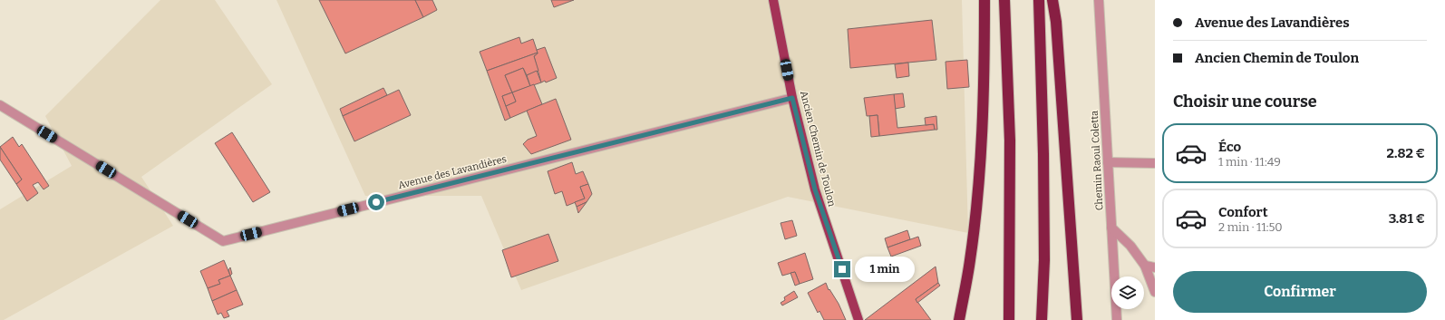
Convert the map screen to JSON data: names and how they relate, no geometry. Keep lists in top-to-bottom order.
{
  "streets": {
    "main road": ["Ancien Chemin de Toulon"],
    "street": ["Chemin Raoul Coletta", "Avenue des Lavandières"]
  },
  "crossings": [
    ["Ancien Chemin de Toulon", "Avenue des Lavandières"]
  ],
  "page": {
    "banner": ["Avenue des Lavandières", "Ancien Chemin de Toulon"],
    "heading": "Choisir une course",
    "list": [
      {
        "name": "Éco",
        "note": "1 min · 11:49",
        "value": "2.82 €"
      },
      {
        "name": "Confort",
        "note": "2 min · 11:50",
        "value": "3.81 €"
      }
    ],
    "bubble": "1 min",
    "buttons": "Confirmer"
  }
}
